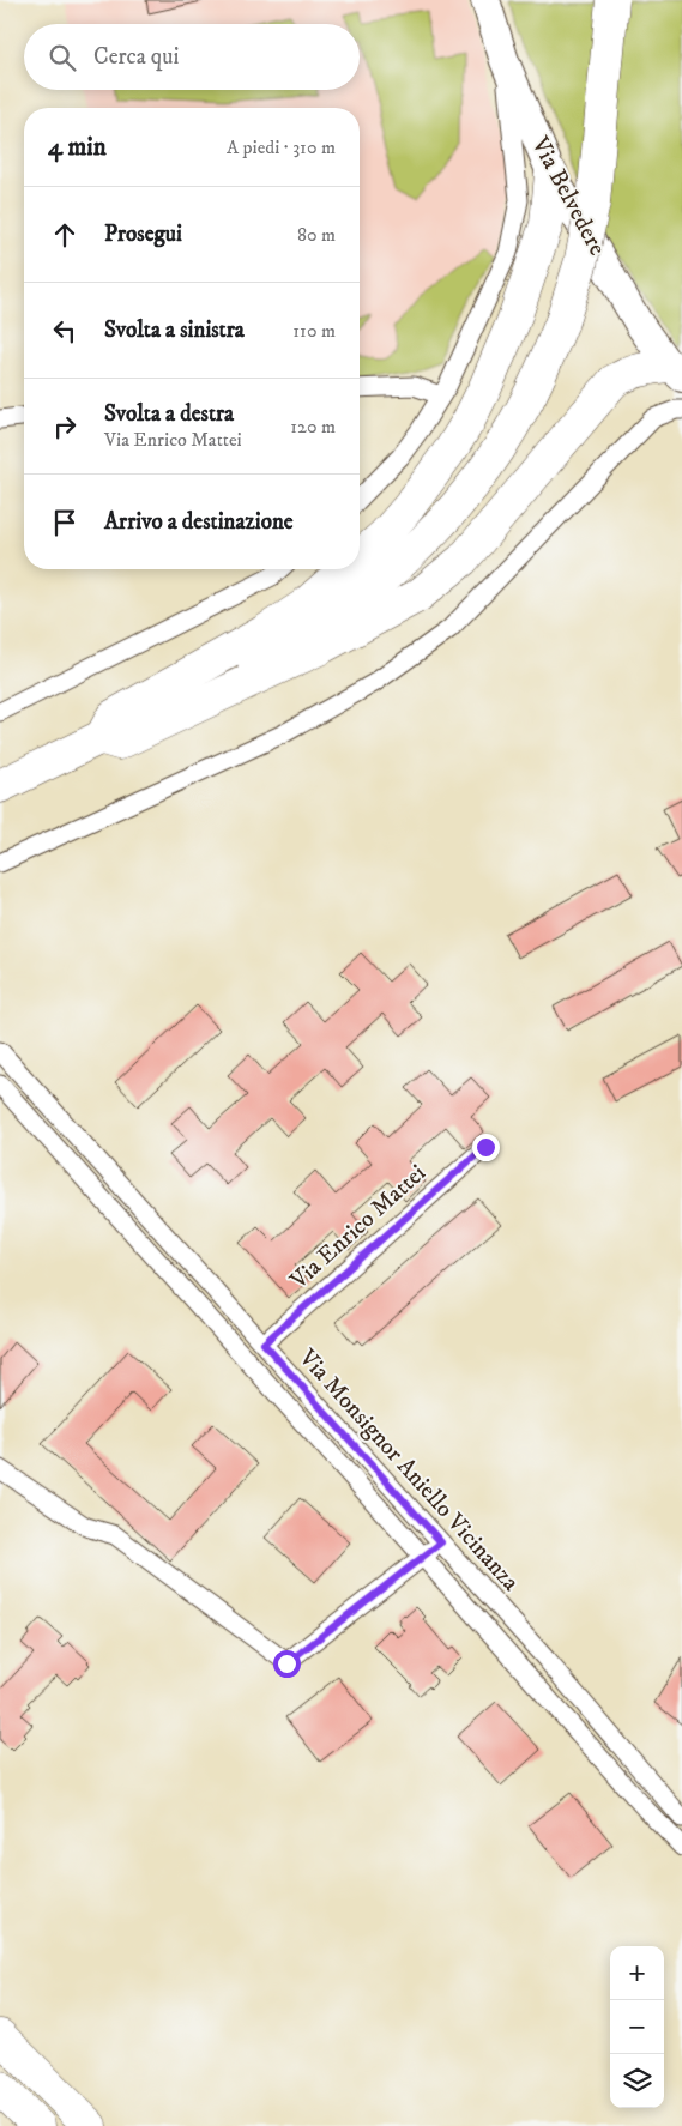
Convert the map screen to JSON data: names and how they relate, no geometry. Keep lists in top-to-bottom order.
{
  "streets": {
    "main road": ["Via Belvedere"],
    "street": ["Via Enrico Mattei", "Via Monsignor Aniello Vicinanza"]
  },
  "crossings": [
    ["Via Enrico Mattei", "Via Monsignor Aniello Vicinanza"]
  ],
  "page": {
    "search": "Cerca qui",
    "heading": ["4 min", "A piedi · 310 m"],
    "list": [
      ["Prosegui", "80 m"],
      ["Svolta a sinistra", "110 m"],
      ["Svolta a destra", "Via Enrico Mattei", "120 m"],
      "Arrivo a destinazione"
    ],
    "map_buttons": ["+", "−"]
  }
}
